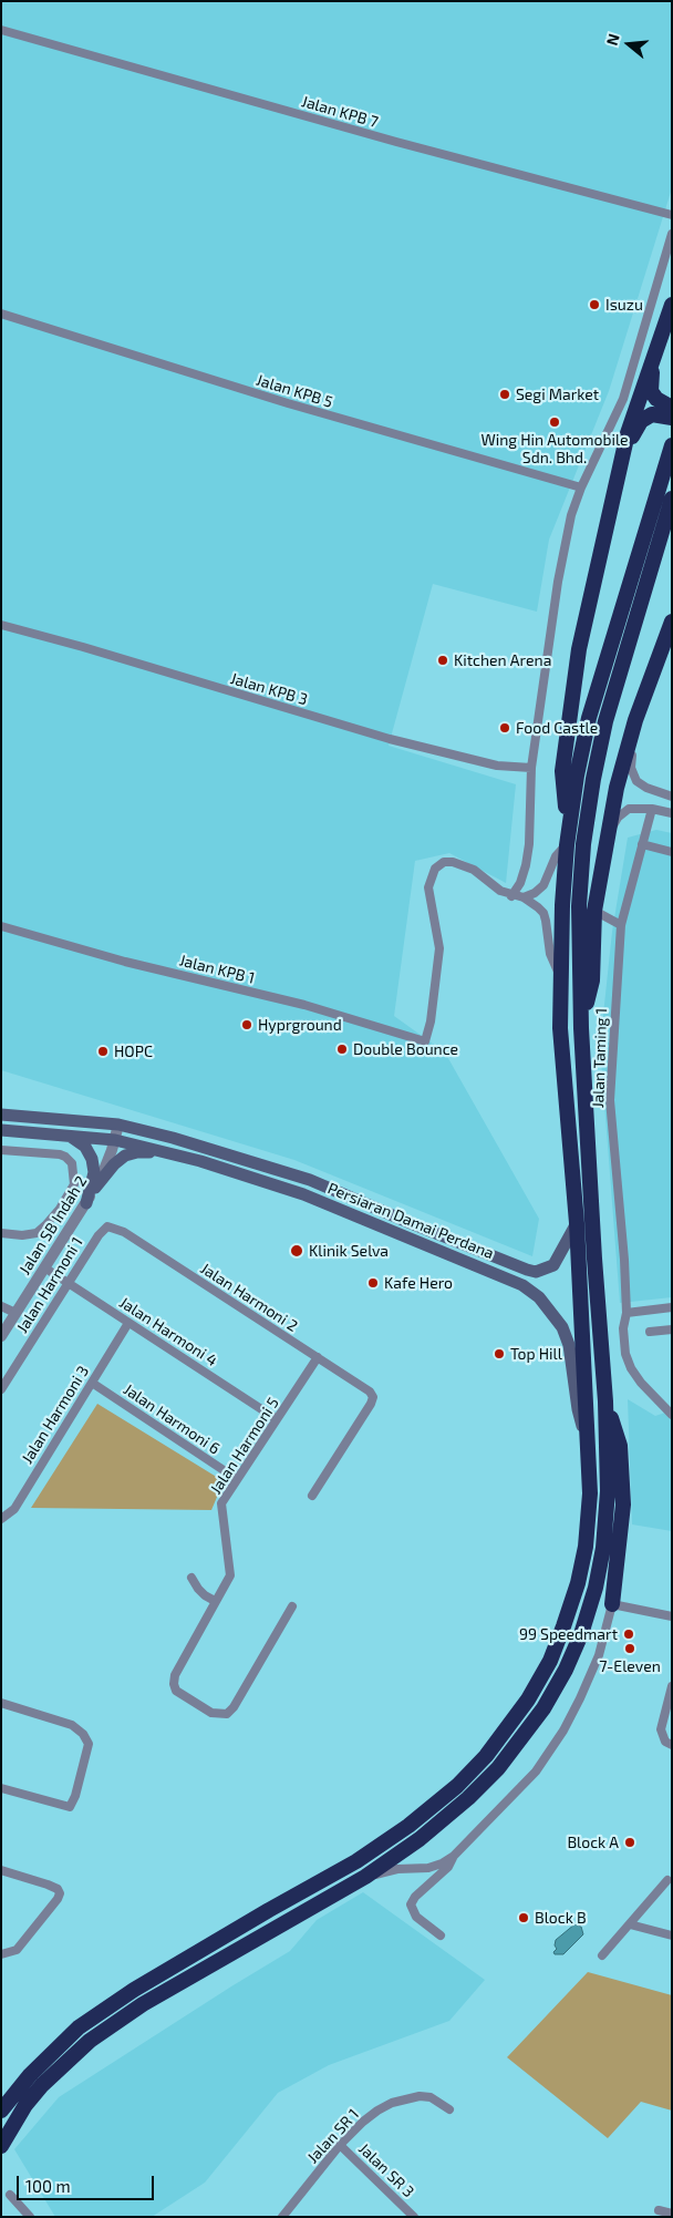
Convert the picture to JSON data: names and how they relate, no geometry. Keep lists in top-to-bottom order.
{
  "streets": {
    "main road": ["Persiaran Damai Perdana"],
    "street": [
      "Jalan KPB 7",
      "Jalan KPB 5",
      "Jalan KPB 3",
      "Jalan KPB 1",
      "Jalan Taming 1",
      "Jalan SB Indah 2",
      "Jalan Harmoni 1",
      "Jalan Harmoni 2",
      "Jalan Harmoni 4",
      "Jalan Harmoni 3",
      "Jalan Harmoni 6",
      "Jalan Harmoni 5",
      "Jalan SR 1",
      "Jalan SR 3"
    ]
  },
  "crossings": [
    ["Persiaran Damai Perdana", "Jalan SB Indah 2"],
    ["Jalan SB Indah 2", "Jalan Harmoni 4"],
    ["Jalan Harmoni 1", "Jalan Harmoni 2"],
    ["Jalan Harmoni 1", "Jalan Harmoni 4"],
    ["Jalan Harmoni 2", "Jalan Harmoni 5"],
    ["Jalan Harmoni 4", "Jalan Harmoni 3"],
    ["Jalan Harmoni 4", "Jalan Harmoni 5"],
    ["Jalan Harmoni 3", "Jalan Harmoni 6"],
    ["Jalan Harmoni 6", "Jalan Harmoni 5"],
    ["Jalan SR 1", "Jalan SR 3"]
  ],
  "places": [
    "Isuzu",
    "Segi Market",
    "Wing Hin Automobile Sdn. Bhd.",
    "Kitchen Arena",
    "Food Castle",
    "Hyprground",
    "Double Bounce",
    "HOPC",
    "Klinik Selva",
    "Kafe Hero",
    "Top Hill",
    "99 Speedmart",
    "7-Eleven",
    "Block A",
    "Block B"
  ],
  "scale_bar": "100 m",
  "north": "left"
}
